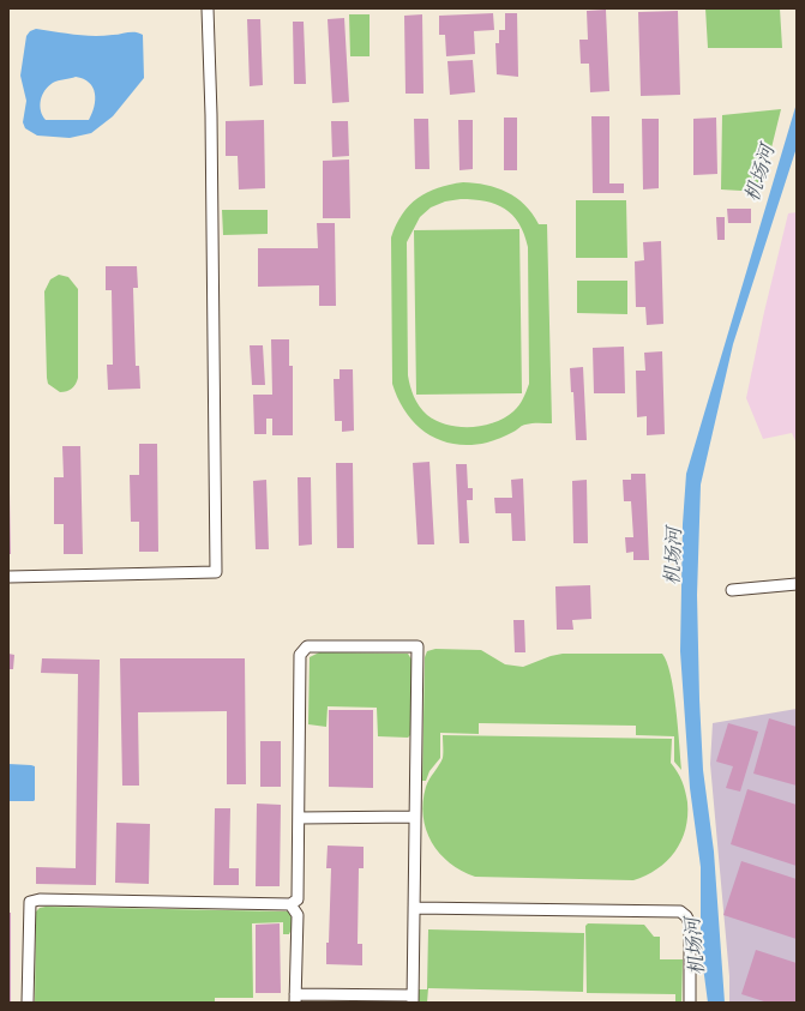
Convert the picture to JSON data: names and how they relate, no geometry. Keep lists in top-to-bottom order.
{
  "water": ["机场河"]
}
